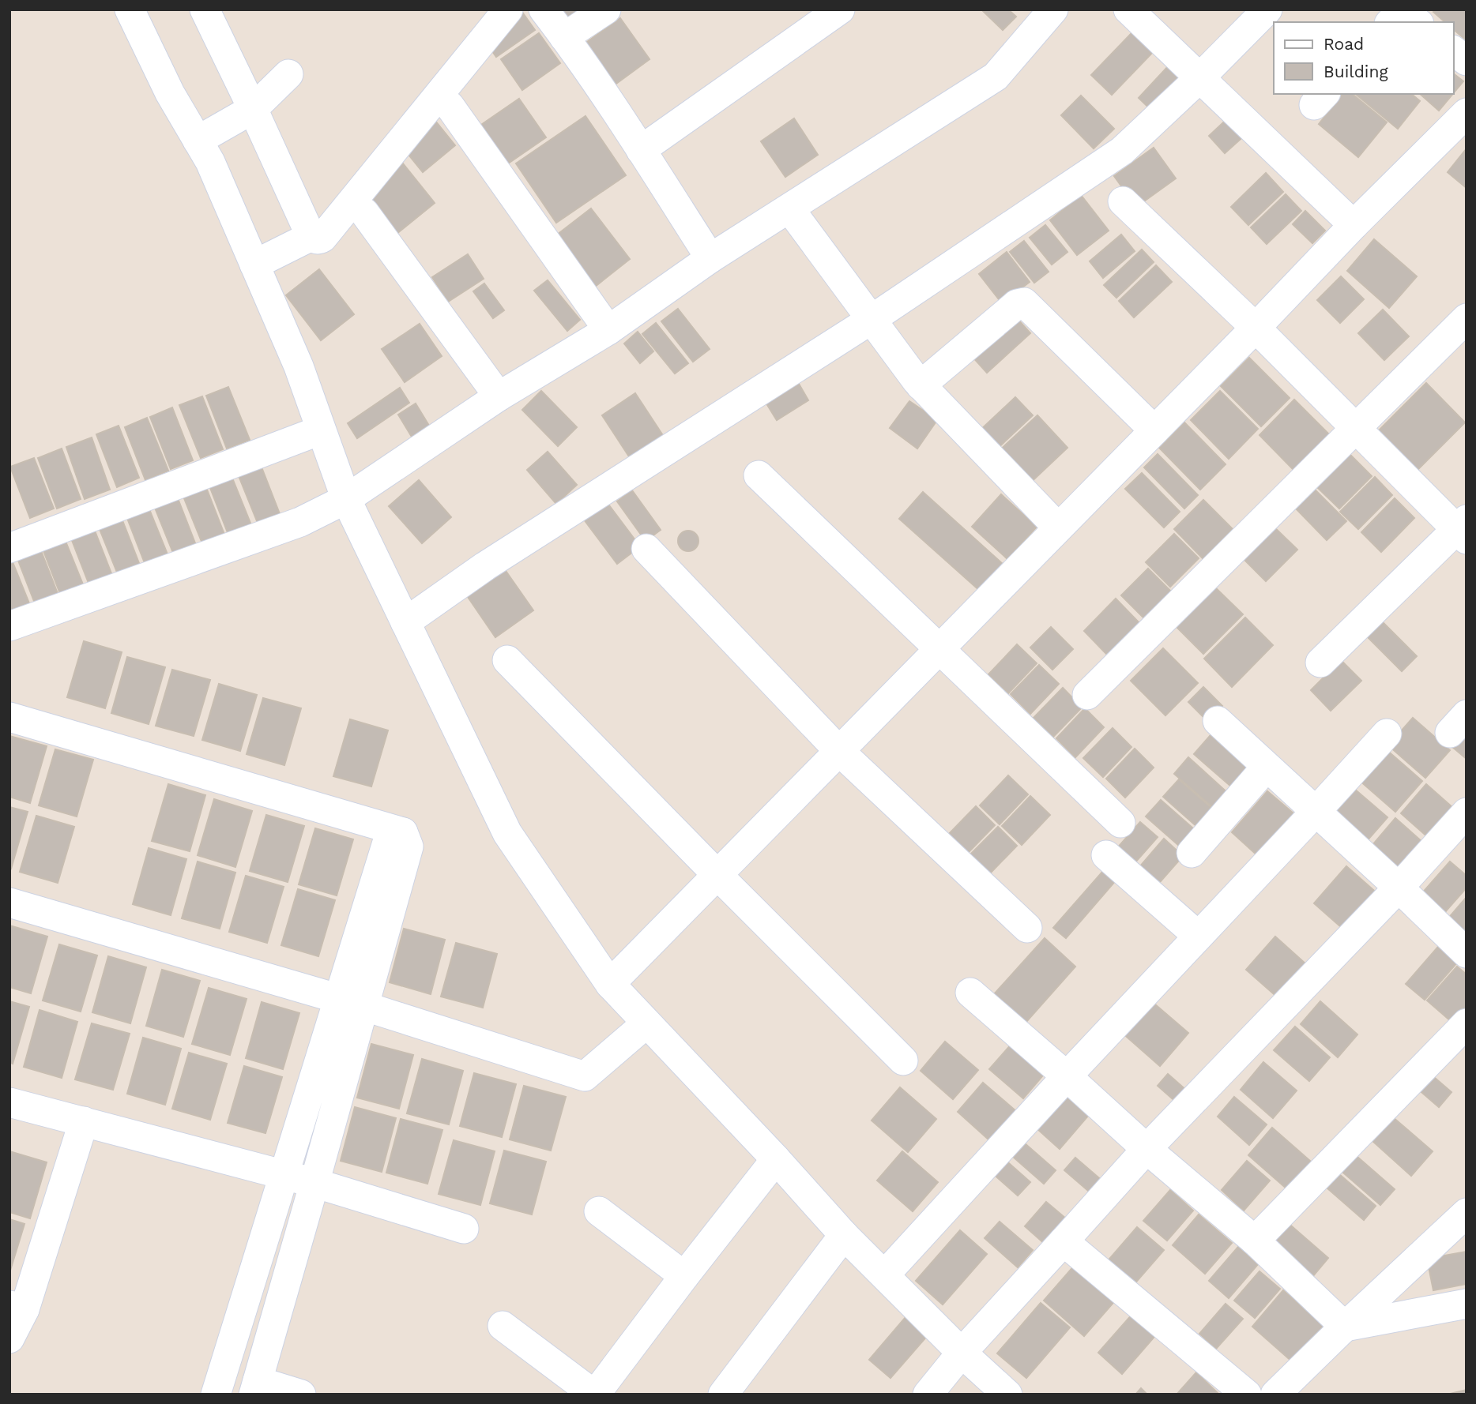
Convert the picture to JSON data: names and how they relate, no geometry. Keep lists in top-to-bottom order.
{
  "legend": ["Road", "Building"]
}
